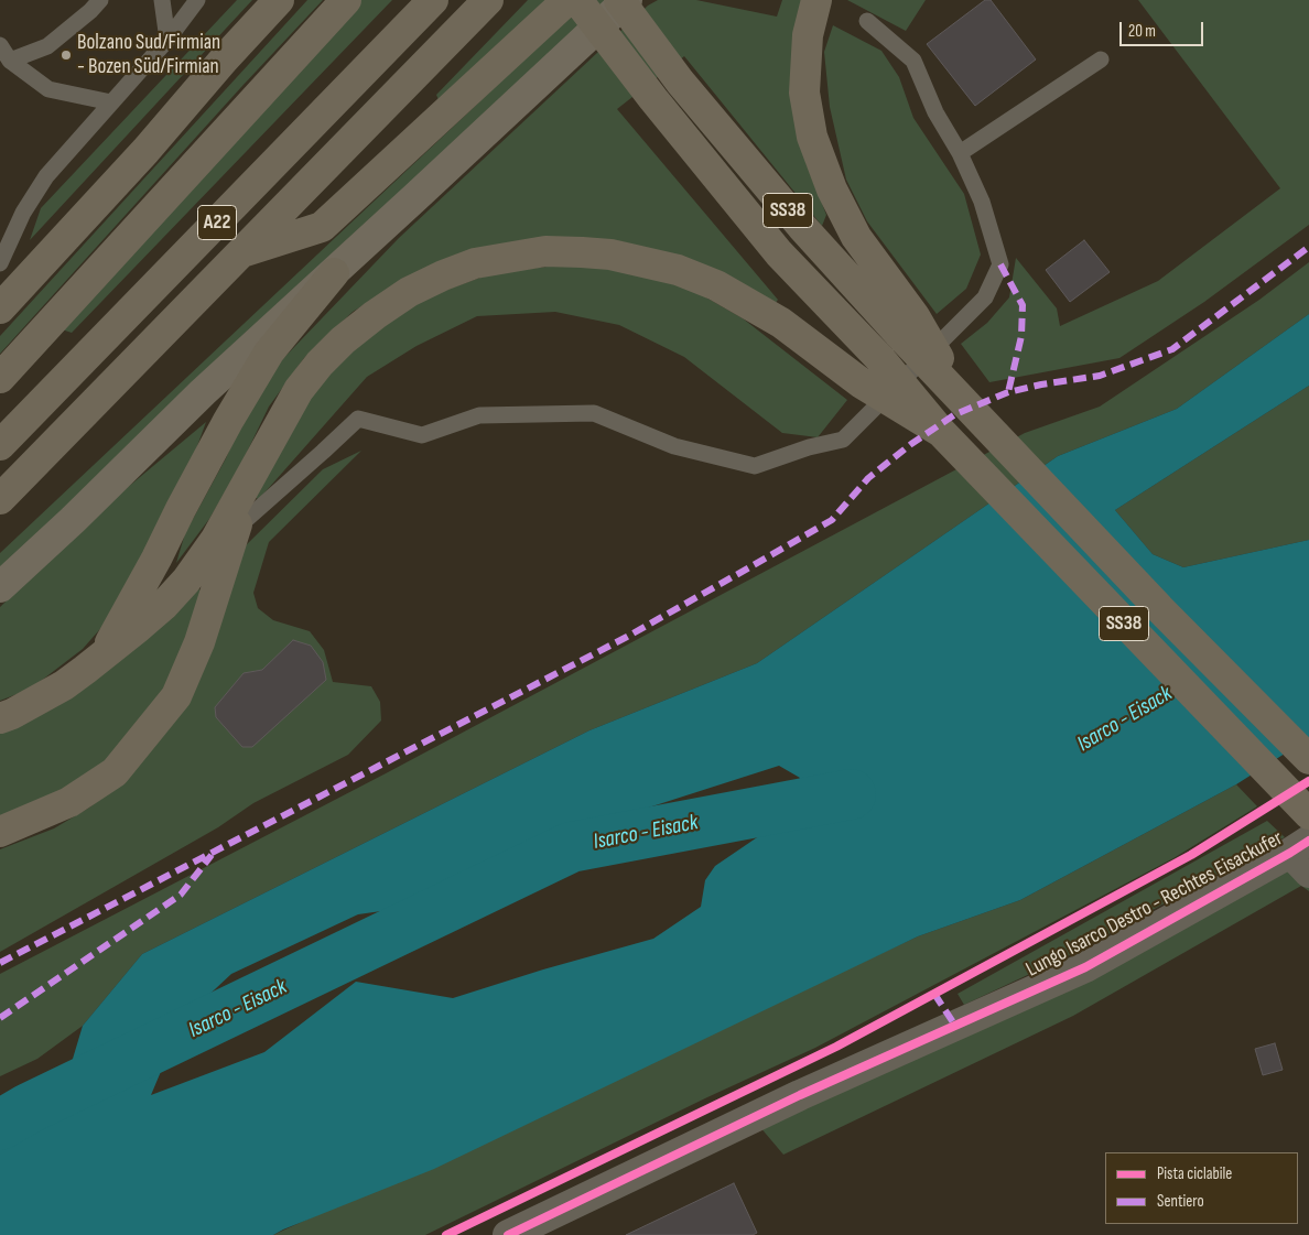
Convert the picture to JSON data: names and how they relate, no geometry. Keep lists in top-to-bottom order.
{
  "streets": {
    "highway": ["SS38", "A22"],
    "street": ["Lungo Isarco Destro - Rechtes Eisackufer"]
  },
  "water": ["Isarco - Eisack"],
  "places": ["Bolzano Sud/Firmian - Bozen Süd/Firmian"],
  "legend": ["Pista ciclabile", "Sentiero"],
  "scale_bar": "20 m"
}
